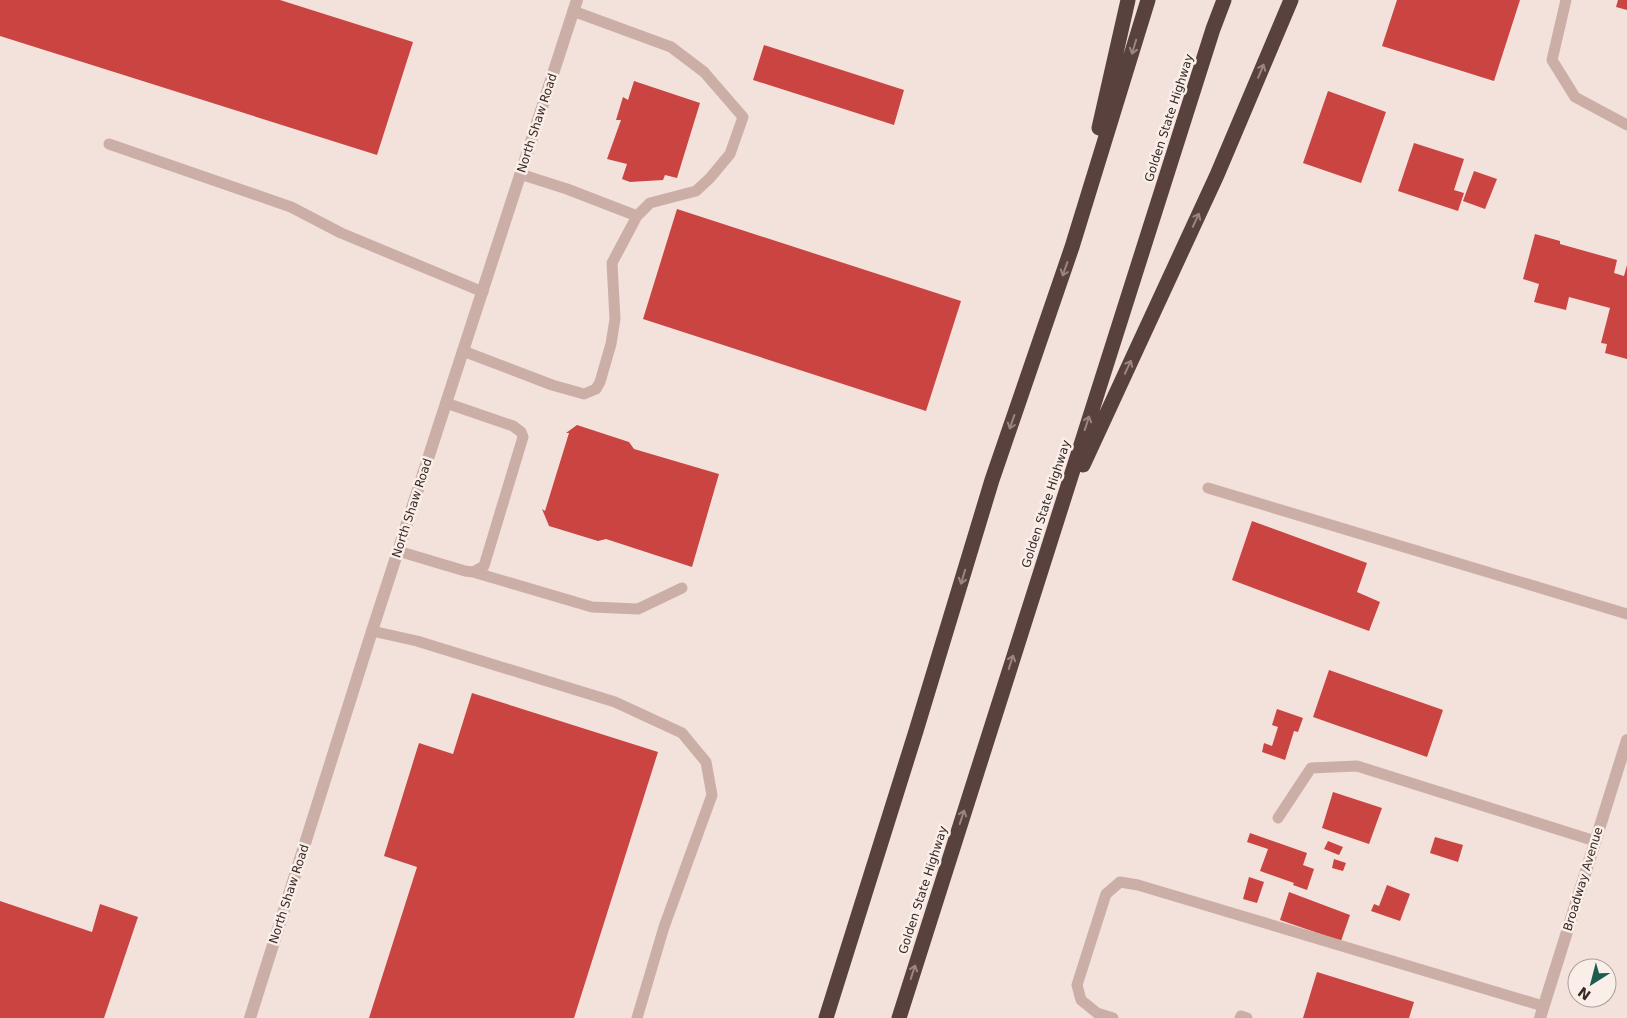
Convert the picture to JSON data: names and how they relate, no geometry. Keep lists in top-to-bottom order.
{
  "streets": {
    "highway": ["Golden State Highway"],
    "street": ["North Shaw Road", "Broadway Avenue"]
  },
  "north": "bottom left"
}
